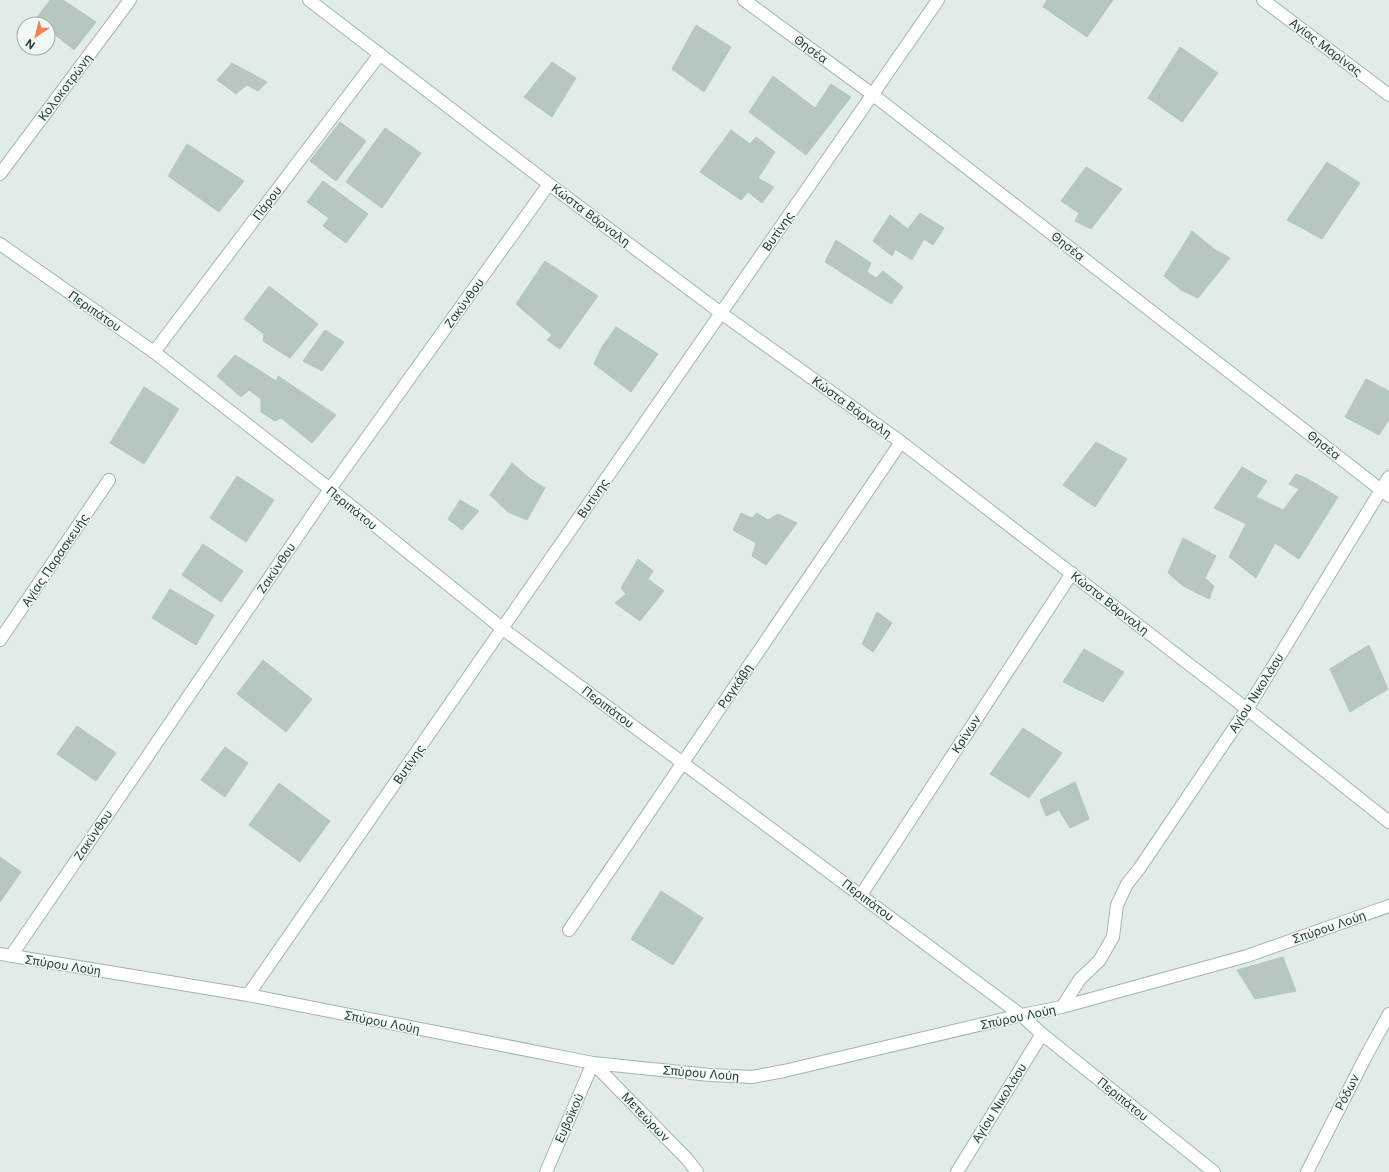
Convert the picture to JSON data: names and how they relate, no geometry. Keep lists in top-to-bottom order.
{
  "streets": {
    "street": [
      "Αγίας Μαρίνας",
      "Θησέα",
      "Κολοκοτρώνη",
      "Πάρου",
      "Κώστα Βάρναλη",
      "Βυτίνης",
      "Ζακύνθου",
      "Περιπάτου",
      "Αγίας Παρασκευής",
      "Ραγκάβη",
      "Αγίου Νικολάου",
      "Κρίνων",
      "Σπύρου Λούη",
      "Ρόδων",
      "Μετεώρων",
      "Ευβοϊκού"
    ]
  },
  "crossings": [
    ["Θησέα", "Βυτίνης"],
    ["Θησέα", "Αγίου Νικολάου"],
    ["Πάρου", "Κώστα Βάρναλη"],
    ["Πάρου", "Περιπάτου"],
    ["Κώστα Βάρναλη", "Βυτίνης"],
    ["Κώστα Βάρναλη", "Ζακύνθου"],
    ["Κώστα Βάρναλη", "Ραγκάβη"],
    ["Κώστα Βάρναλη", "Αγίου Νικολάου"],
    ["Κώστα Βάρναλη", "Κρίνων"],
    ["Βυτίνης", "Περιπάτου"],
    ["Βυτίνης", "Σπύρου Λούη"],
    ["Ζακύνθου", "Περιπάτου"],
    ["Ζακύνθου", "Σπύρου Λούη"],
    ["Περιπάτου", "Ραγκάβη"],
    ["Περιπάτου", "Αγίου Νικολάου"],
    ["Περιπάτου", "Κρίνων"],
    ["Περιπάτου", "Σπύρου Λούη"],
    ["Αγίου Νικολάου", "Σπύρου Λούη"],
    ["Σπύρου Λούη", "Μετεώρων"],
    ["Σπύρου Λούη", "Ευβοϊκού"],
    ["Μετεώρων", "Ευβοϊκού"]
  ],
  "north": "bottom left"
}
